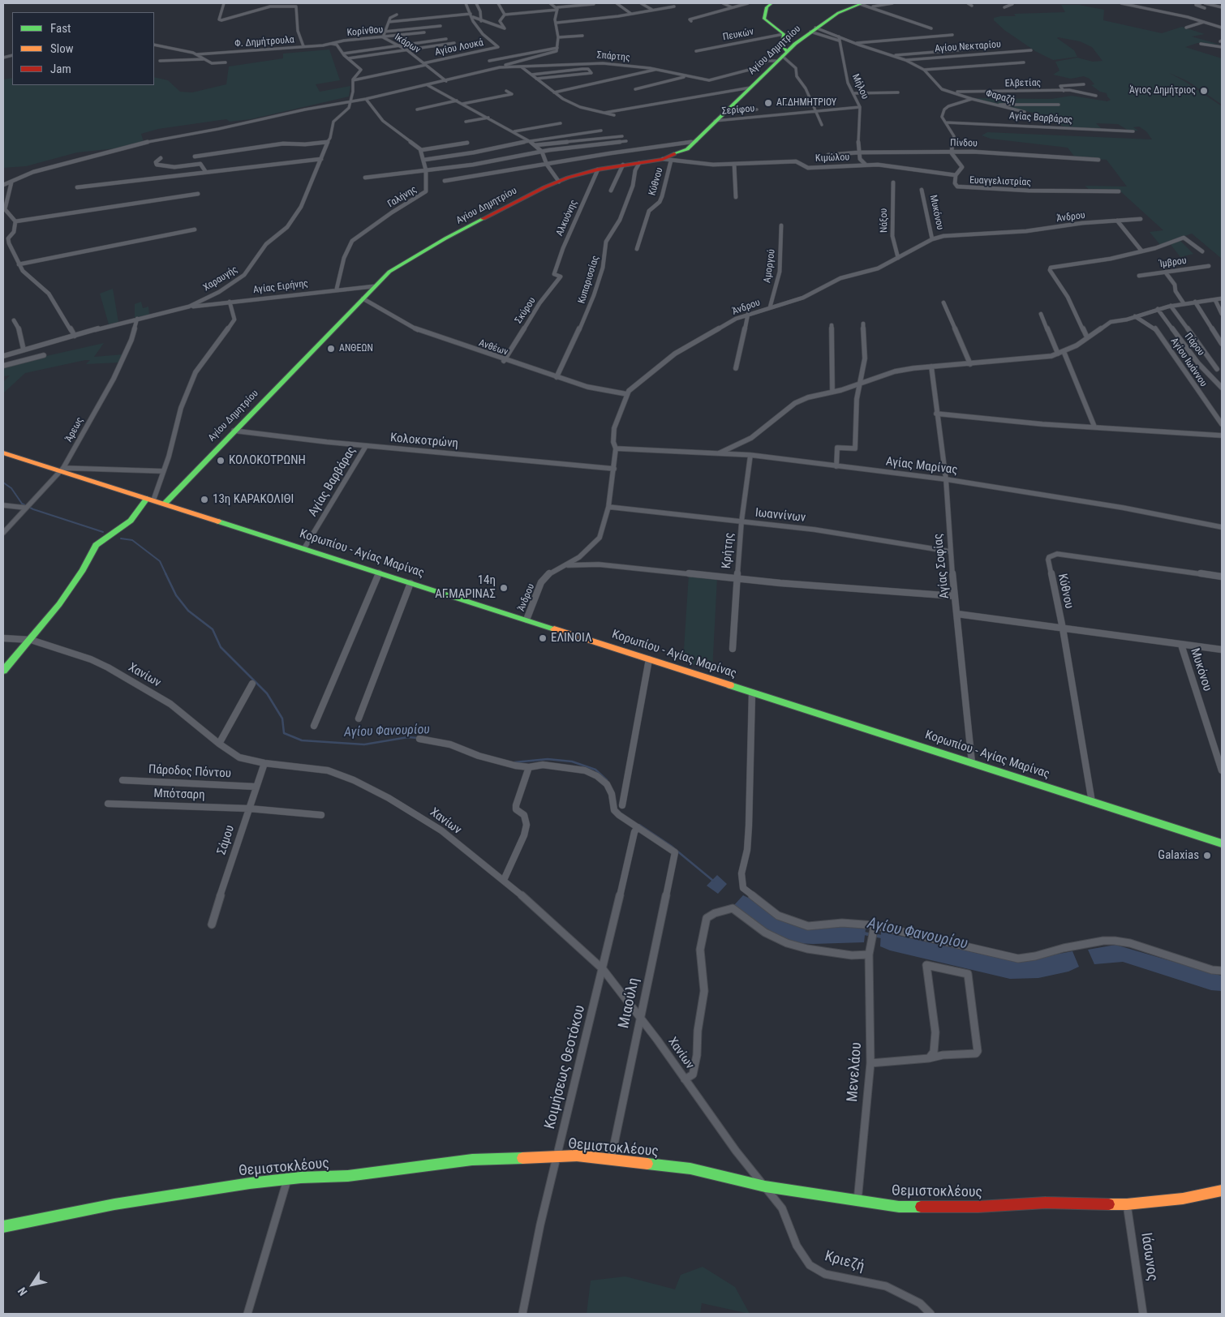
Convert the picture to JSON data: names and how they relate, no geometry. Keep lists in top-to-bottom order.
{
  "streets": {
    "street": [
      "Κορίνθου",
      "Πευκών",
      "Φ. Δημήτρουλα",
      "Ικάρων",
      "Αγίου Νεκταρίου",
      "Αγίου Λουκά",
      "Αγίου Δημητρίου",
      "Σπάρτης",
      "Ελβετίας",
      "Μήλου",
      "Φαραζή",
      "Σερίφου",
      "Αγίας Βαρβάρας",
      "Πίνδου",
      "Κιμώλου",
      "Κύθνου",
      "Ευαγγελιστρίας",
      "Γαλήνης",
      "Μυκόνου",
      "Άνδρου",
      "Αλκυόνης",
      "Νάξου",
      "Ίμβρου",
      "Αμοργού",
      "Χαραυγής",
      "Κυπαρισσίας",
      "Αγίας Ειρήνης",
      "Σκύρου",
      "Πάρου",
      "Ανθέων",
      "Αγίου Ιωάννου",
      "Άρεως",
      "Κολοκοτρώνη",
      "Αγίας Μαρίνας",
      "Ιωαννίνων",
      "Κρήτης",
      "Κορωπίου - Αγίας Μαρίνας",
      "Αγίας Σοφίας",
      "Χανίων",
      "Πάροδος Πόντου",
      "Μπότσαρη",
      "Σάμου",
      "Μιαούλη",
      "Κοιμήσεως Θεοτόκου",
      "Μενελάου",
      "Θεμιστοκλέους",
      "Ιάσωνος",
      "Κριεζή"
    ]
  },
  "crossings": [
    ["Κορίνθου", "Φ. Δημήτρουλα"],
    ["Κορίνθου", "Ικάρων"],
    ["Ικάρων", "Αγίου Λουκά"],
    ["Ικάρων", "Σπάρτης"],
    ["Αγίου Δημητρίου", "Σπάρτης"],
    ["Αγίου Δημητρίου", "Σερίφου"],
    ["Αγίου Δημητρίου", "Κιμώλου"],
    ["Αγίου Δημητρίου", "Αλκυόνης"],
    ["Αγίου Δημητρίου", "Κυπαρισσίας"],
    ["Αγίου Δημητρίου", "Αγίας Ειρήνης"],
    ["Αγίου Δημητρίου", "Ανθέων"],
    ["Αγίου Δημητρίου", "Κολοκοτρώνη"],
    ["Αγίου Δημητρίου", "Κορωπίου - Αγίας Μαρίνας"],
    ["Σπάρτης", "Χαραυγής"],
    ["Μήλου", "Σερίφου"],
    ["Μήλου", "Πίνδου"],
    ["Αγίας Βαρβάρας", "Κολοκοτρώνη"],
    ["Αγίας Βαρβάρας", "Κορωπίου - Αγίας Μαρίνας"],
    ["Πίνδου", "Ευαγγελιστρίας"],
    ["Κιμώλου", "Κύθνου"],
    ["Κιμώλου", "Ευαγγελιστρίας"],
    ["Κύθνου", "Κορωπίου - Αγίας Μαρίνας"],
    ["Γαλήνης", "Αγίας Ειρήνης"],
    ["Μυκόνου", "Άνδρου"],
    ["Άνδρου", "Νάξου"],
    ["Άνδρου", "Αμοργού"],
    ["Άνδρου", "Ανθέων"],
    ["Άνδρου", "Κολοκοτρώνη"],
    ["Άνδρου", "Αγίας Μαρίνας"],
    ["Άνδρου", "Ιωαννίνων"],
    ["Άνδρου", "Κορωπίου - Αγίας Μαρίνας"],
    ["Αλκυόνης", "Σκύρου"],
    ["Χαραυγής", "Αγίας Ειρήνης"],
    ["Χαραυγής", "Άρεως"],
    ["Κυπαρισσίας", "Ανθέων"],
    ["Σκύρου", "Ανθέων"],
    ["Άρεως", "Κορωπίου - Αγίας Μαρίνας"],
    ["Αγίας Μαρίνας", "Κρήτης"],
    ["Αγίας Μαρίνας", "Αγίας Σοφίας"],
    ["Ιωαννίνων", "Κρήτης"],
    ["Ιωαννίνων", "Αγίας Σοφίας"],
    ["Κορωπίου - Αγίας Μαρίνας", "Αγίας Σοφίας"],
    ["Χανίων", "Σάμου"],
    ["Χανίων", "Μιαούλη"],
    ["Χανίων", "Κοιμήσεως Θεοτόκου"],
    ["Χανίων", "Θεμιστοκλέους"],
    ["Χανίων", "Κριεζή"],
    ["Πάροδος Πόντου", "Σάμου"],
    ["Μπότσαρη", "Σάμου"],
    ["Μιαούλη", "Κοιμήσεως Θεοτόκου"],
    ["Μιαούλη", "Θεμιστοκλέους"],
    ["Κοιμήσεως Θεοτόκου", "Θεμιστοκλέους"],
    ["Μενελάου", "Θεμιστοκλέους"],
    ["Θεμιστοκλέους", "Ιάσωνος"],
    ["Θεμιστοκλέους", "Κριεζή"]
  ],
  "water": ["Αγίου Φανουρίου"],
  "places": [
    "Άγιος Δημήτριος",
    "ΑΓ.ΔΗΜΗΤΡΙΟΥ",
    "ΑΝΘΕΩΝ",
    "ΚΟΛΟΚΟΤΡΩΝΗ",
    "13η ΚΑΡΑΚΟΛΙΘΙ",
    "14η ΑΓ.ΜΑΡΙΝΑΣ",
    "ΕΛΙΝΟΙΛ",
    "Galaxias"
  ],
  "legend": ["Fast", "Slow", "Jam"],
  "north": "bottom left"
}
